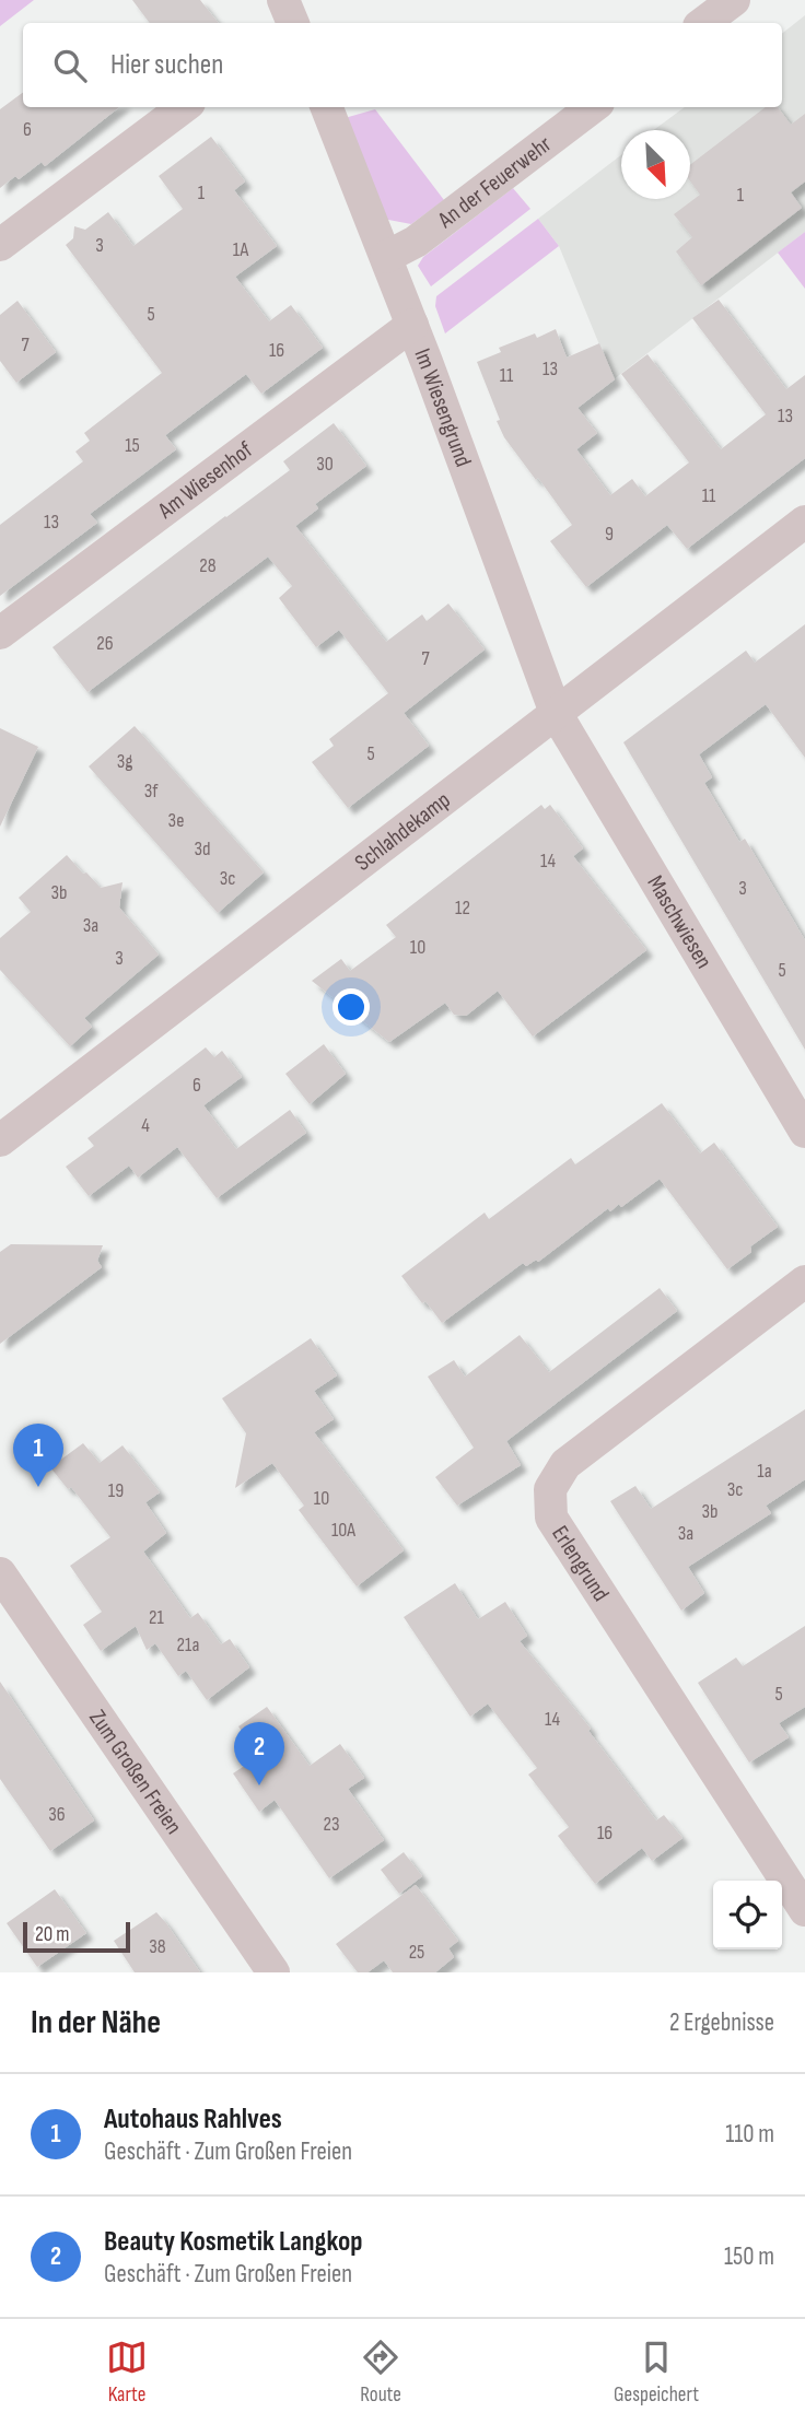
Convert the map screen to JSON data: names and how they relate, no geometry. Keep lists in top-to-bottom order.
{
  "streets": {
    "street": [
      "An der Feuerwehr",
      "Im Wiesengrund",
      "Am Wiesenhof",
      "Schlahdekamp",
      "Maschwiesen",
      "Erlengrund",
      "Zum Großen Freien"
    ]
  },
  "crossings": [
    ["An der Feuerwehr", "Im Wiesengrund"],
    ["Im Wiesengrund", "Am Wiesenhof"],
    ["Im Wiesengrund", "Schlahdekamp"],
    ["Im Wiesengrund", "Maschwiesen"],
    ["Schlahdekamp", "Maschwiesen"]
  ],
  "house_numbers": [
    "6",
    "1",
    "1",
    "3",
    "1A",
    "5",
    "7",
    "16",
    "13",
    "11",
    "13",
    "15",
    "30",
    "11",
    "13",
    "9",
    "28",
    "26",
    "7",
    "5",
    "3g",
    "3f",
    "3e",
    "3d",
    "14",
    "3c",
    "3",
    "3b",
    "12",
    "3a",
    "10",
    "3",
    "5",
    "6",
    "4",
    "1a",
    "3c",
    "19",
    "10",
    "3b",
    "10A",
    "3a",
    "21",
    "21a",
    "5",
    "14",
    "36",
    "23",
    "16",
    "38",
    "25"
  ],
  "scale_bar": "20 m",
  "north": "bottom right",
  "page": {
    "search": "Hier suchen",
    "pins": ["1", "2"],
    "scale": "20 m",
    "heading": ["In der Nähe", "2 Ergebnisse"],
    "list": [
      {
        "mark": "1",
        "name": "Autohaus Rahlves",
        "note": "Geschäft · Zum Großen Freien",
        "value": "110 m"
      },
      {
        "mark": "2",
        "name": "Beauty Kosmetik Langkop",
        "note": "Geschäft · Zum Großen Freien",
        "value": "150 m"
      }
    ],
    "nav": ["Karte", "Route", "Gespeichert"]
  }
}
